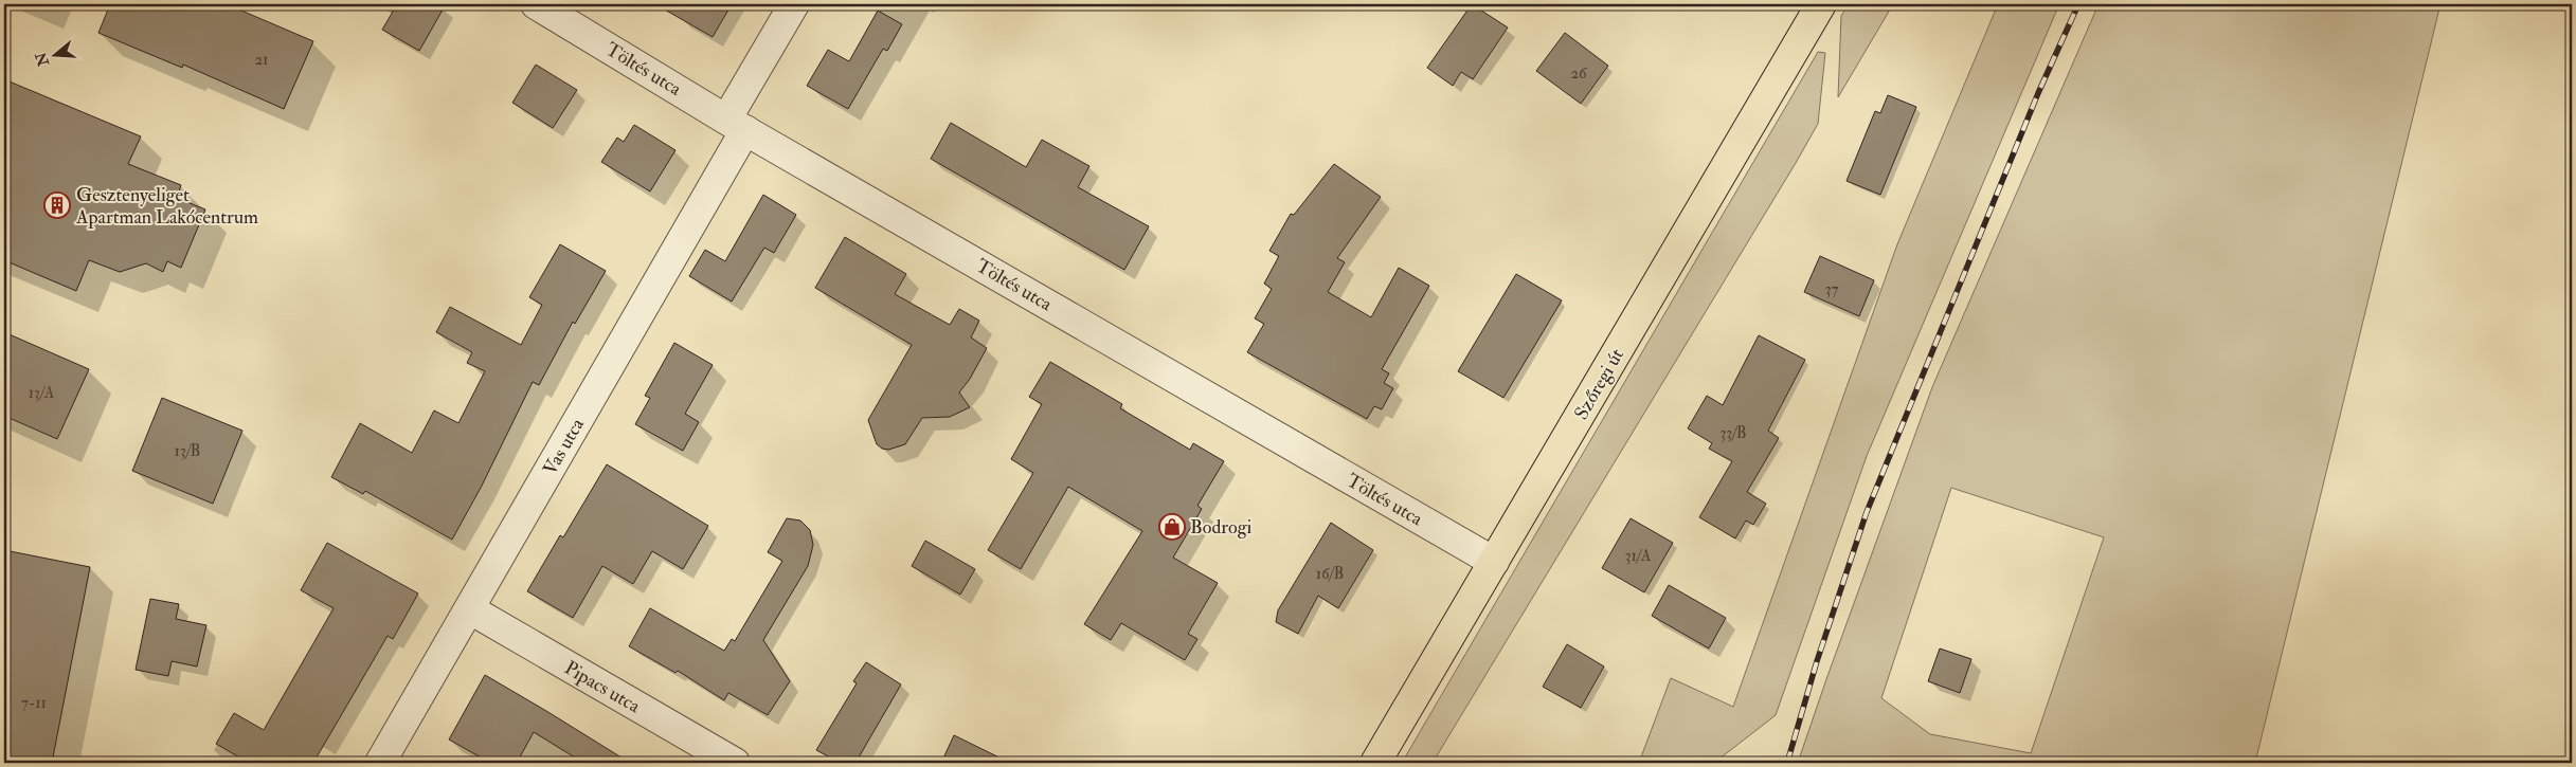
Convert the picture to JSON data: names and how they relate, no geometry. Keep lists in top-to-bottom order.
{
  "streets": {
    "main road": ["Szőregi út"],
    "street": ["Töltés utca", "Vas utca", "Pipacs utca"]
  },
  "crossings": [
    ["Töltés utca", "Szőregi út"],
    ["Töltés utca", "Vas utca"],
    ["Vas utca", "Pipacs utca"]
  ],
  "places": {
    "building": ["Gesztenyeliget Apartman Lakócentrum"],
    "shop": ["Bodrogi"]
  },
  "house_numbers": [
    "21",
    "26",
    "37",
    "13/A",
    "33/B",
    "13/B",
    "31/A",
    "16/B",
    "7-11"
  ],
  "north": "left"
}
